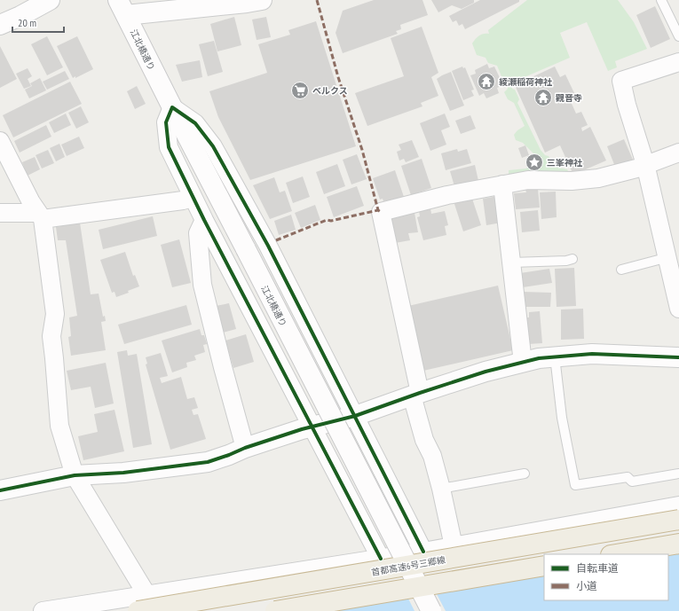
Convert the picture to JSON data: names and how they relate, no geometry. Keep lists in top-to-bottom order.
{
  "streets": {
    "highway": ["首都高速6号三郷線"],
    "street": ["江北橋通り"]
  },
  "places": {
    "temple": ["綾瀬稲荷神社", "觀音寺"],
    "supermarket": ["ベルクス"],
    "place": ["三峯神社"]
  },
  "legend": ["自転車道", "小道"],
  "scale_bar": "20 m"
}
